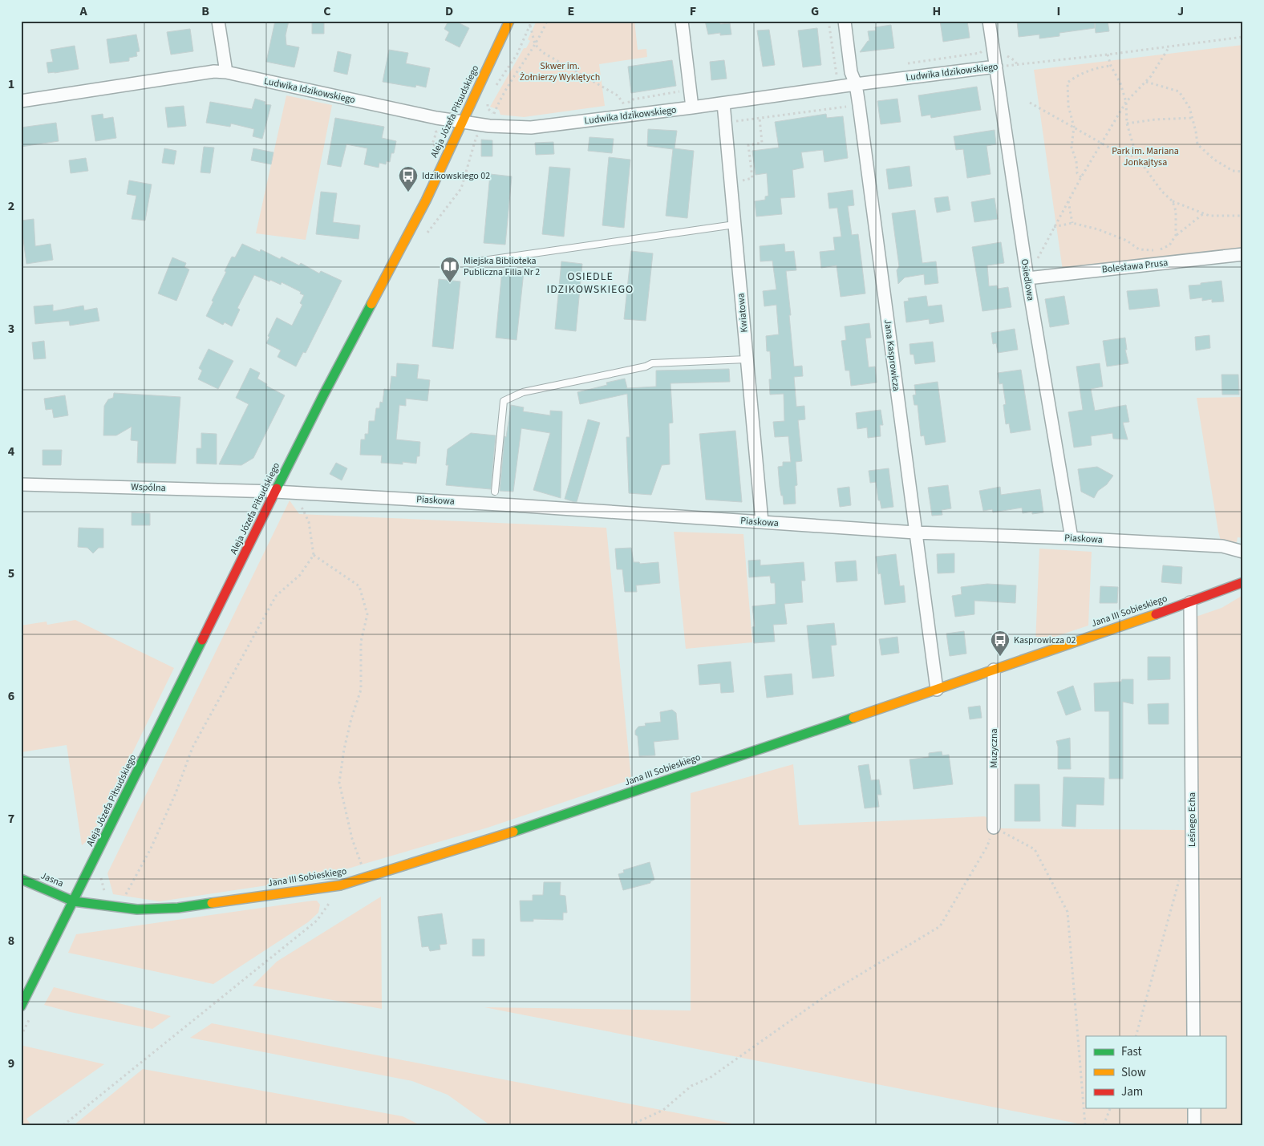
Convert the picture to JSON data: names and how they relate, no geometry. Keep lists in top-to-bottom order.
{
  "streets": {
    "street": [
      "Ludwika Idzikowskiego",
      "Aleja Józefa Piłsudskiego",
      "Bolesława Prusa",
      "Osiedlowa",
      "Kwiatowa",
      "Jana Kasprowicza",
      "Wspólna",
      "Piaskowa",
      "Jana III Sobieskiego",
      "Muzyczna",
      "Leśnego Echa",
      "Jasna"
    ]
  },
  "crossings": [
    ["Ludwika Idzikowskiego", "Aleja Józefa Piłsudskiego"],
    ["Ludwika Idzikowskiego", "Osiedlowa"],
    ["Ludwika Idzikowskiego", "Kwiatowa"],
    ["Ludwika Idzikowskiego", "Jana Kasprowicza"],
    ["Aleja Józefa Piłsudskiego", "Wspólna"],
    ["Aleja Józefa Piłsudskiego", "Piaskowa"],
    ["Aleja Józefa Piłsudskiego", "Jana III Sobieskiego"],
    ["Aleja Józefa Piłsudskiego", "Jasna"],
    ["Bolesława Prusa", "Osiedlowa"],
    ["Osiedlowa", "Piaskowa"],
    ["Kwiatowa", "Piaskowa"],
    ["Jana Kasprowicza", "Piaskowa"],
    ["Jana Kasprowicza", "Jana III Sobieskiego"],
    ["Wspólna", "Piaskowa"],
    ["Jana III Sobieskiego", "Muzyczna"],
    ["Jana III Sobieskiego", "Leśnego Echa"],
    ["Jana III Sobieskiego", "Jasna"]
  ],
  "districts": ["OSIEDLE IDZIKOWSKIEGO"],
  "parks": ["Skwer im. Żołnierzy Wyklętych", "Park im. Mariana Jonkajtysa"],
  "places": {
    "bus stop": ["Idzikowskiego 02", "Kasprowicza 02"],
    "library": ["Miejska Biblioteka Publiczna Filia Nr 2"]
  },
  "legend": ["Fast", "Slow", "Jam"],
  "grid": {
    "columns": [
      "A",
      "B",
      "C",
      "D",
      "E",
      "F",
      "G",
      "H",
      "I",
      "J"
    ],
    "rows": [
      "1",
      "2",
      "3",
      "4",
      "5",
      "6",
      "7",
      "8",
      "9"
    ]
  }
}
